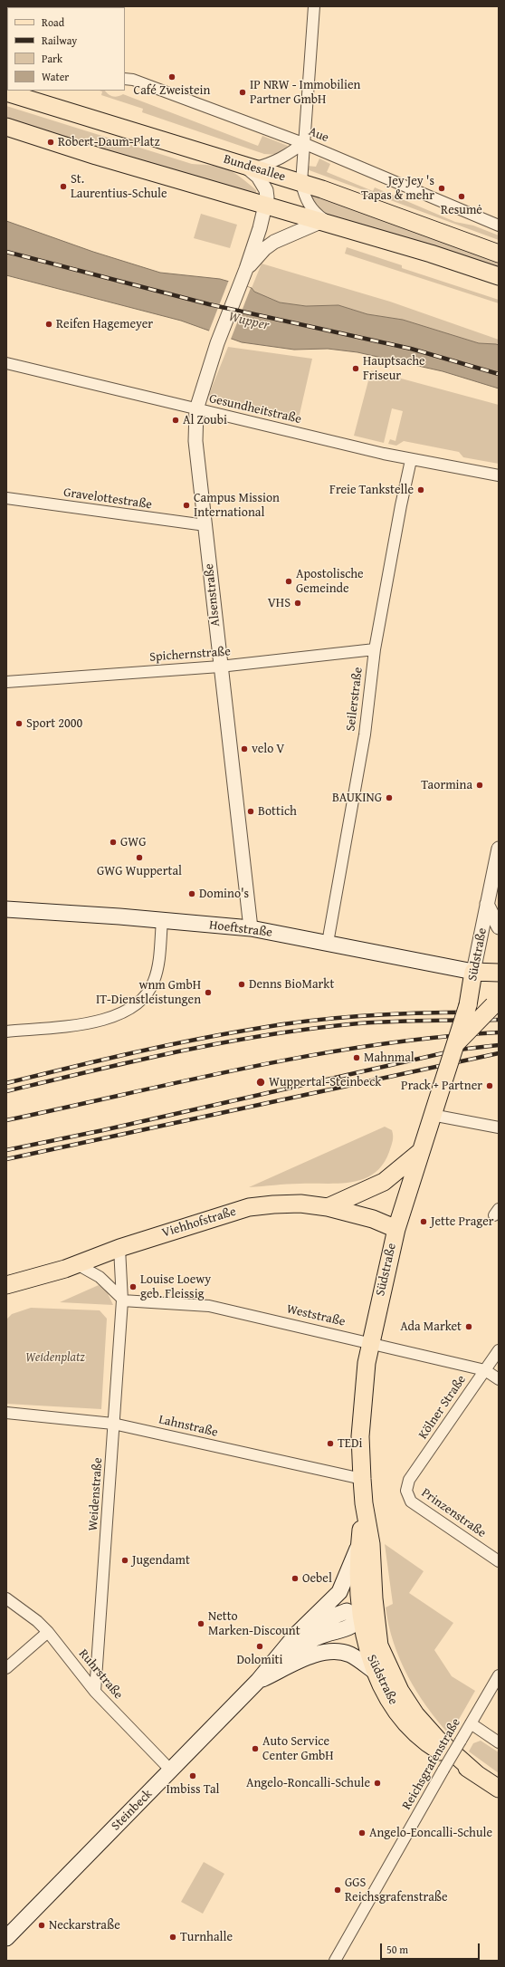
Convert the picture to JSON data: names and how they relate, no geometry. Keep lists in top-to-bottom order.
{
  "streets": {
    "main road": [
      "Bundesallee",
      "Hoeftstraße",
      "Südstraße",
      "Viehhofstraße",
      "Steinbeck"
    ],
    "street": [
      "Aue",
      "Gesundheitstraße",
      "Gravelottestraße",
      "Alsenstraße",
      "Spichernstraße",
      "Seilerstraße",
      "Weststraße",
      "Kölner Straße",
      "Lahnstraße",
      "Weidenstraße",
      "Prinzenstraße",
      "Ruhrstraße",
      "Reichsgrafenstraße"
    ]
  },
  "crossings": [
    ["Bundesallee", "Alsenstraße"],
    ["Gesundheitstraße", "Alsenstraße"],
    ["Gesundheitstraße", "Seilerstraße"],
    ["Gravelottestraße", "Alsenstraße"],
    ["Alsenstraße", "Spichernstraße"],
    ["Alsenstraße", "Hoeftstraße"],
    ["Spichernstraße", "Seilerstraße"],
    ["Seilerstraße", "Hoeftstraße"],
    ["Hoeftstraße", "Südstraße"],
    ["Südstraße", "Viehhofstraße"],
    ["Südstraße", "Weststraße"],
    ["Südstraße", "Lahnstraße"],
    ["Viehhofstraße", "Weidenstraße"],
    ["Weststraße", "Kölner Straße"],
    ["Weststraße", "Weidenstraße"],
    ["Kölner Straße", "Prinzenstraße"],
    ["Lahnstraße", "Weidenstraße"],
    ["Weidenstraße", "Ruhrstraße"],
    ["Ruhrstraße", "Steinbeck"]
  ],
  "water": ["Wupper"],
  "parks": ["Weidenplatz"],
  "places": [
    "Café Zweistein",
    "IP NRW - Immobilien Partner GmbH",
    "Robert-Daum-Platz",
    "St. Laurentius-Schule",
    "Jey Jey 's Tapas & mehr",
    "Resumė",
    "Reifen Hagemeyer",
    "Hauptsache Friseur",
    "Al Zoubi",
    "Freie Tankstelle",
    "Campus Mission International",
    "Apostolische Gemeinde",
    "VHS",
    "Sport 2000",
    "velo V",
    "Taormina",
    "BAUKING",
    "Bottich",
    "GWG",
    "GWG Wuppertal",
    "Domino's",
    "Denns BioMarkt",
    "wnm GmbH IT-Dienstleistungen",
    "Mahnmal",
    "Wuppertal-Steinbeck",
    "Prack + Partner",
    "Jette Prager",
    "Louise Loewy geb. Fleissig",
    "Ada Market",
    "TEDi",
    "Jugendamt",
    "Oebel",
    "Netto Marken-Discount",
    "Dolomiti",
    "Auto Service Center GmbH",
    "Imbiss Tal",
    "Angelo-Roncalli-Schule",
    "Angelo-Eoncalli-Schule",
    "GGS Reichsgrafenstraße",
    "Neckarstraße",
    "Turnhalle"
  ],
  "legend": [
    "Road",
    "Railway",
    "Park",
    "Water"
  ],
  "scale_bar": "50 m"
}
